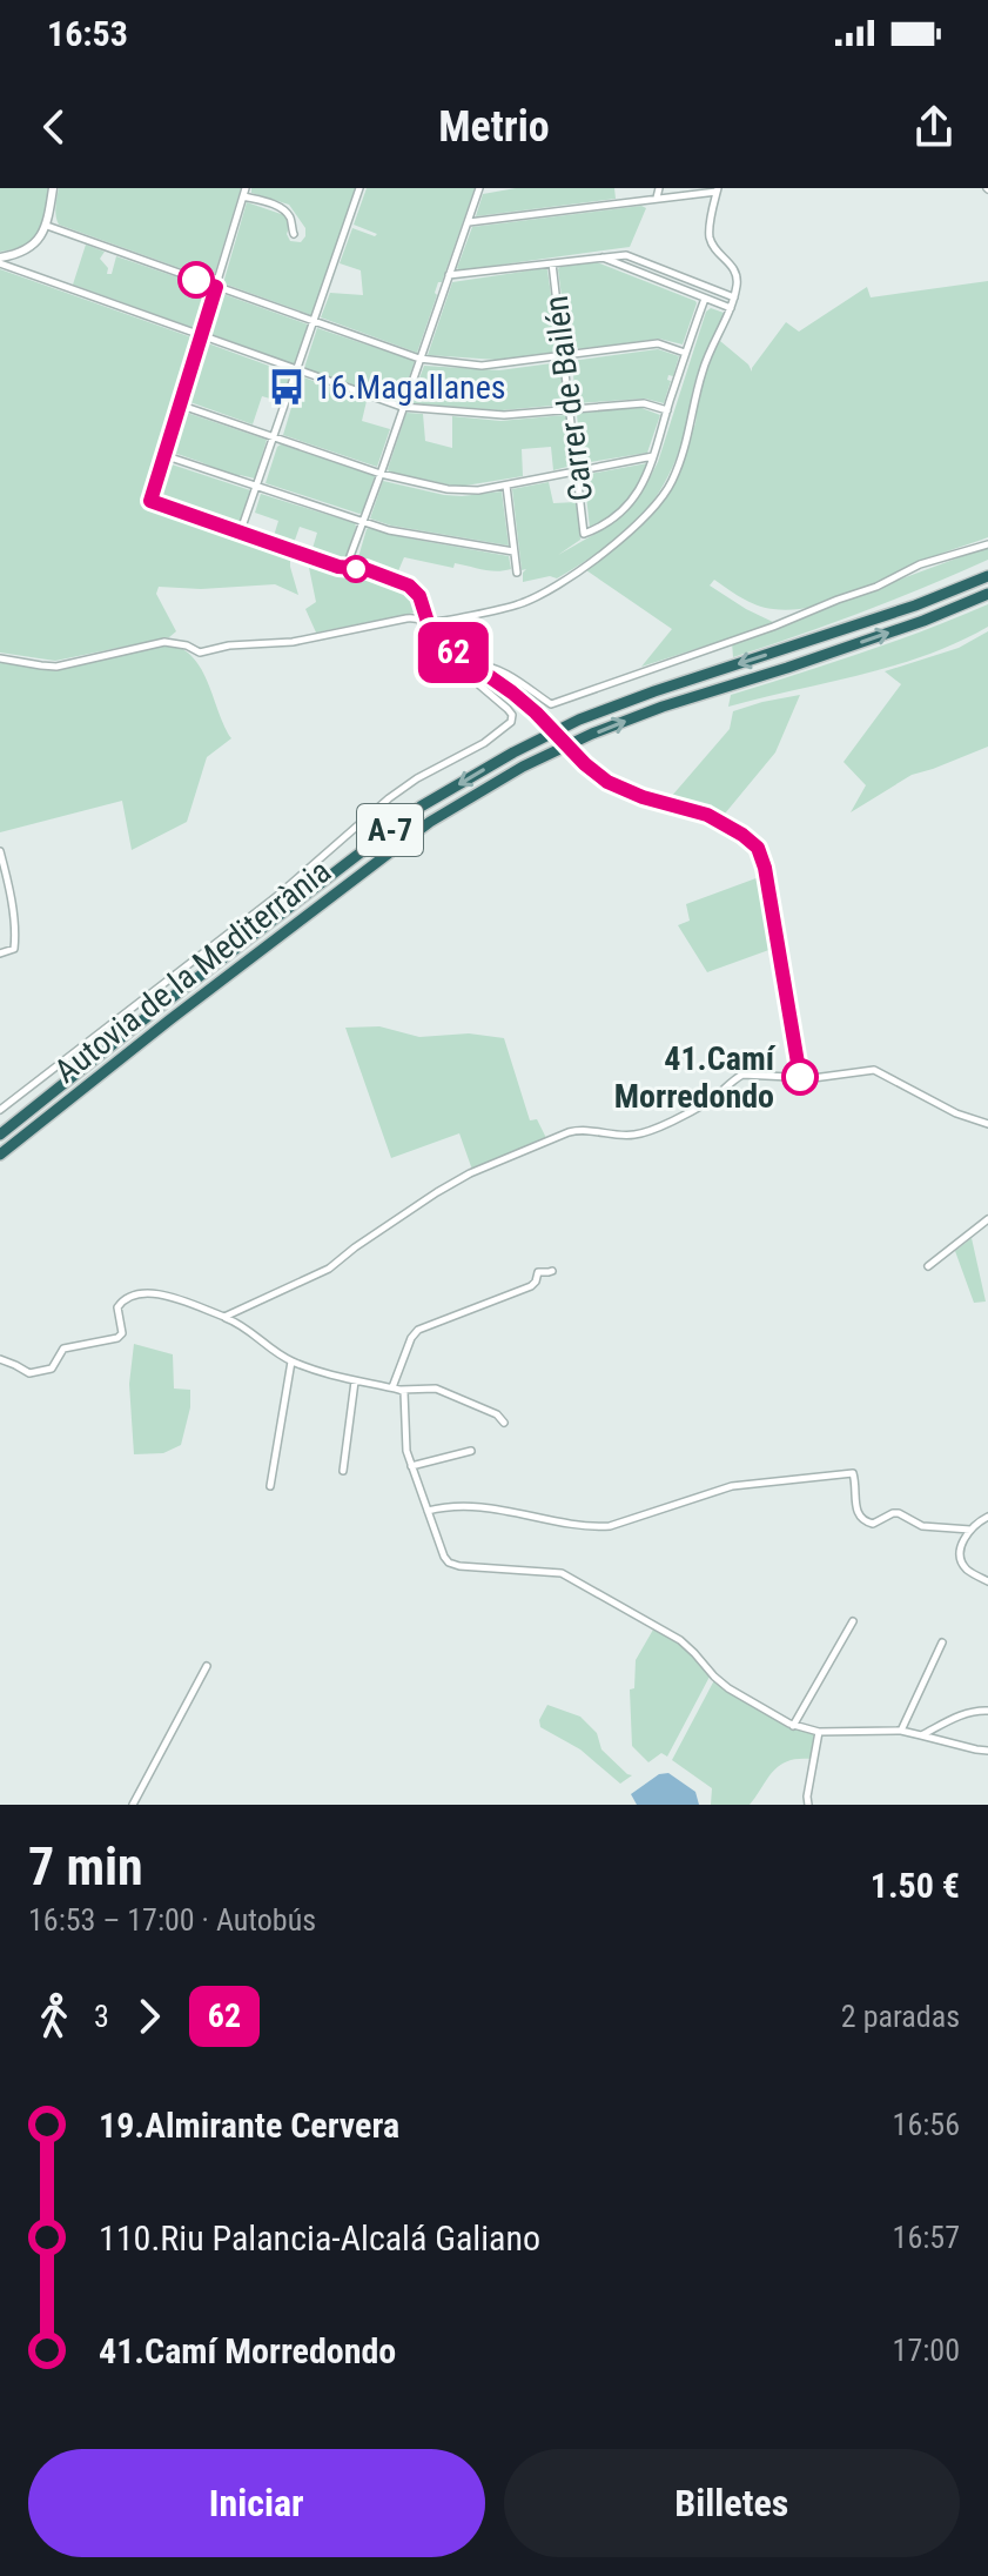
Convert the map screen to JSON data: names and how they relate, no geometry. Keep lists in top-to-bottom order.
{
  "streets": {
    "highway": ["A-7", "Autovia de la Mediterrània"],
    "street": ["Carrer de Bailén"]
  },
  "places": {
    "bus stop": ["16.Magallanes"],
    "other": ["41.Camí Morredondo"]
  },
  "lines": ["bus line 62"],
  "page": {
    "status": "16:53",
    "header": "Metrio",
    "on_map": "62",
    "heading": ["7 min", "16:53 – 17:00 · Autobús", "1.50 €"],
    "legs": ["3", "62", "2 paradas"],
    "list": [
      {
        "name": "19.Almirante Cervera",
        "value": "16:56"
      },
      {
        "name": "110.Riu Palancia-Alcalá Galiano",
        "value": "16:57"
      },
      {
        "name": "41.Camí Morredondo",
        "value": "17:00"
      }
    ],
    "buttons": ["Iniciar", "Billetes"]
  }
}
